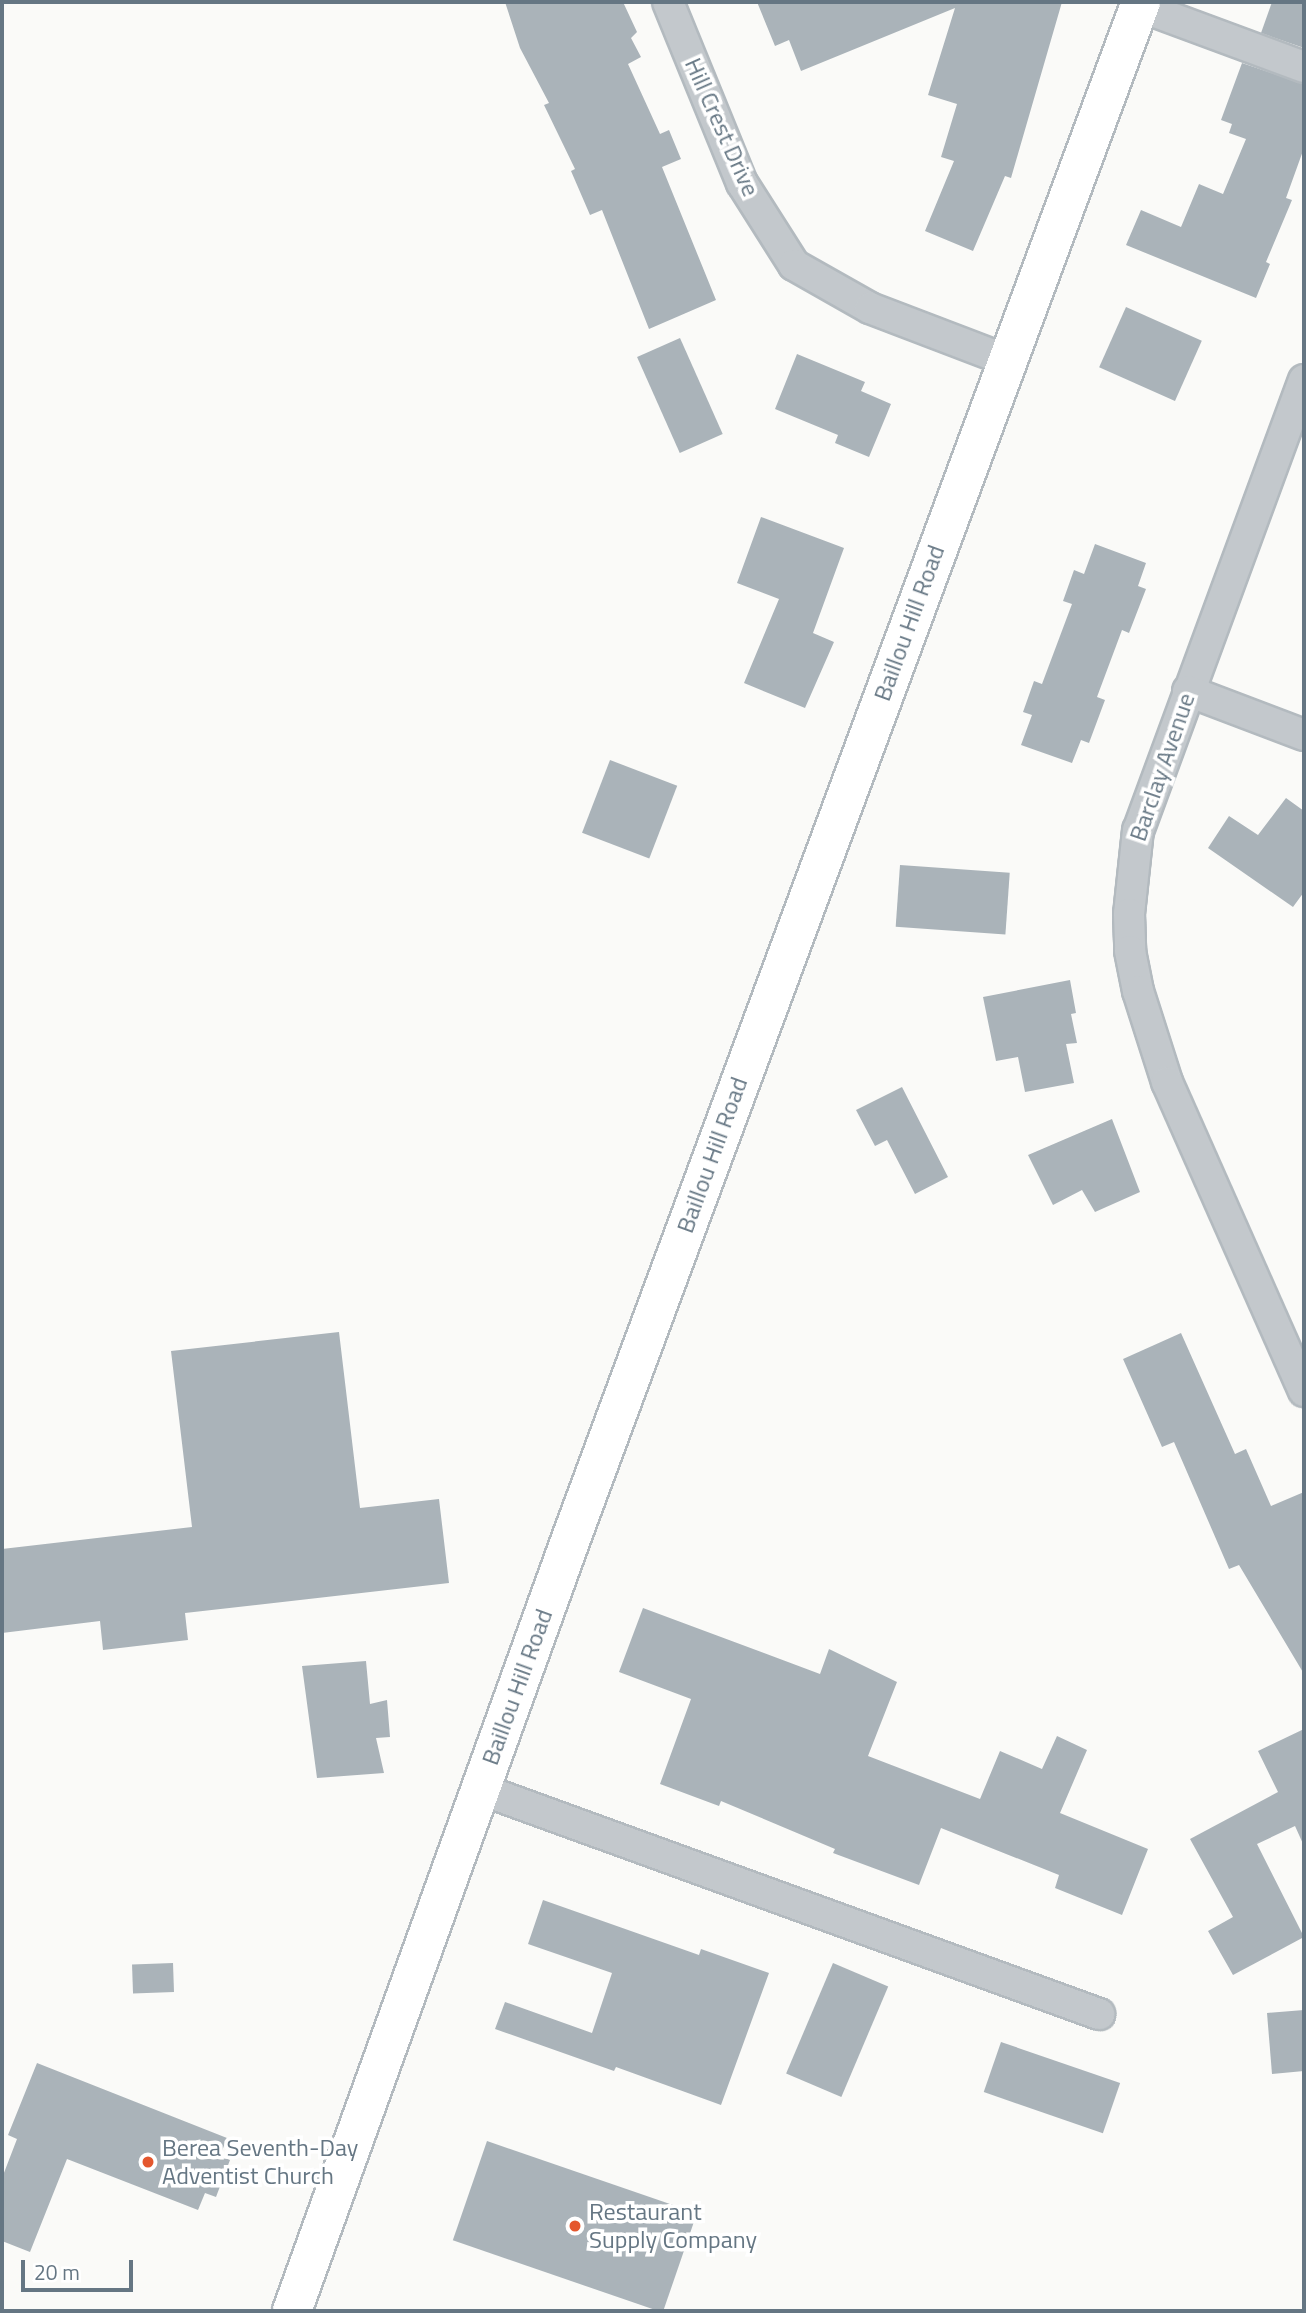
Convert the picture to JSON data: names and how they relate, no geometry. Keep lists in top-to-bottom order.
{
  "streets": {
    "main road": ["Baillou Hill Road"],
    "street": ["Hill Crest Drive", "Barclay Avenue"]
  },
  "crossings": [
    ["Hill Crest Drive", "Baillou Hill Road"]
  ],
  "places": ["Berea Seventh-Day Adventist Church", "Restaurant Supply Company"],
  "scale_bar": "20 m"
}
